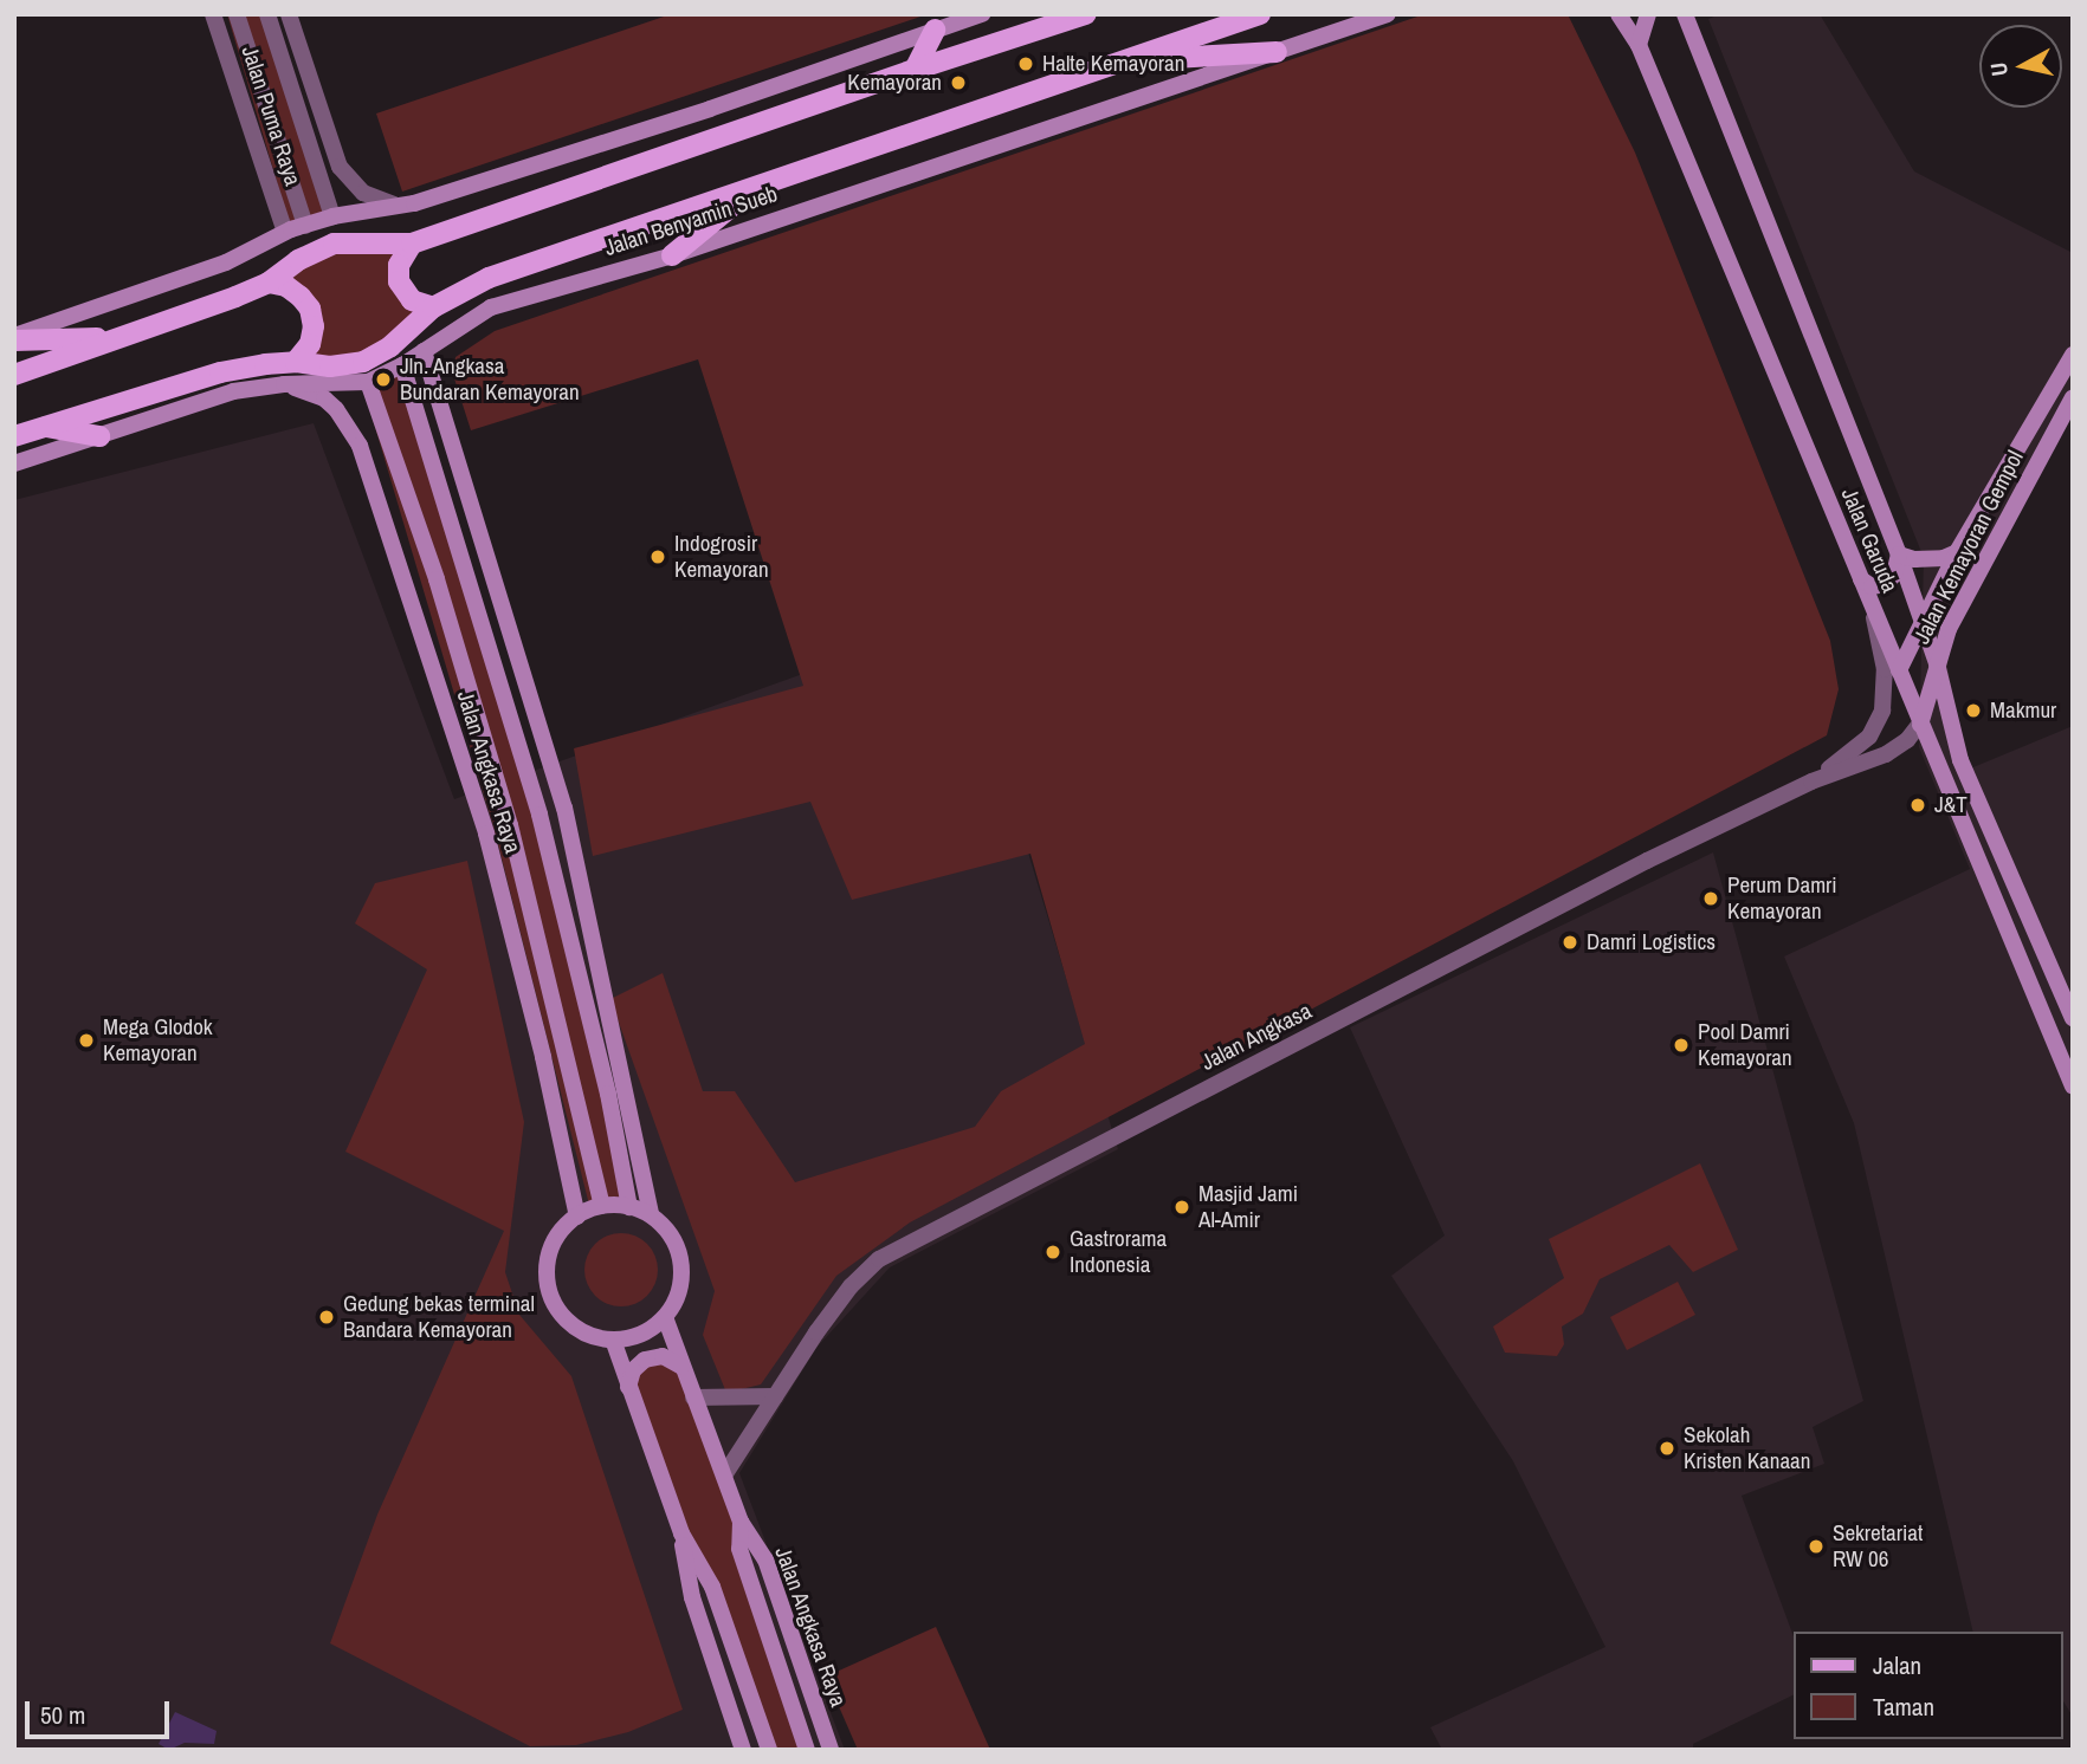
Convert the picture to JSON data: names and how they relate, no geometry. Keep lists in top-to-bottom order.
{
  "streets": {
    "main road": [
      "Jalan Benyamin Sueb",
      "Jalan Garuda",
      "Jalan Kemayoran Gempol",
      "Jalan Angkasa Raya"
    ],
    "street": ["Jalan Puma Raya", "Jalan Angkasa"]
  },
  "crossings": [
    ["Jalan Benyamin Sueb", "Jalan Angkasa Raya"],
    ["Jalan Garuda", "Jalan Kemayoran Gempol"],
    ["Jalan Garuda", "Jalan Angkasa"],
    ["Jalan Kemayoran Gempol", "Jalan Angkasa"],
    ["Jalan Angkasa Raya", "Jalan Angkasa"]
  ],
  "places": [
    "Halte Kemayoran",
    "Kemayoran",
    "Jln. Angkasa Bundaran Kemayoran",
    "Indogrosir Kemayoran",
    "Makmur",
    "J&T",
    "Perum Damri Kemayoran",
    "Damri Logistics",
    "Mega Glodok Kemayoran",
    "Pool Damri Kemayoran",
    "Masjid Jami Al-Amir",
    "Gastrorama Indonesia",
    "Gedung bekas terminal Bandara Kemayoran",
    "Sekolah Kristen Kanaan",
    "Sekretariat RW 06"
  ],
  "legend": ["Jalan", "Taman"],
  "scale_bar": "50 m",
  "north": "left"
}
